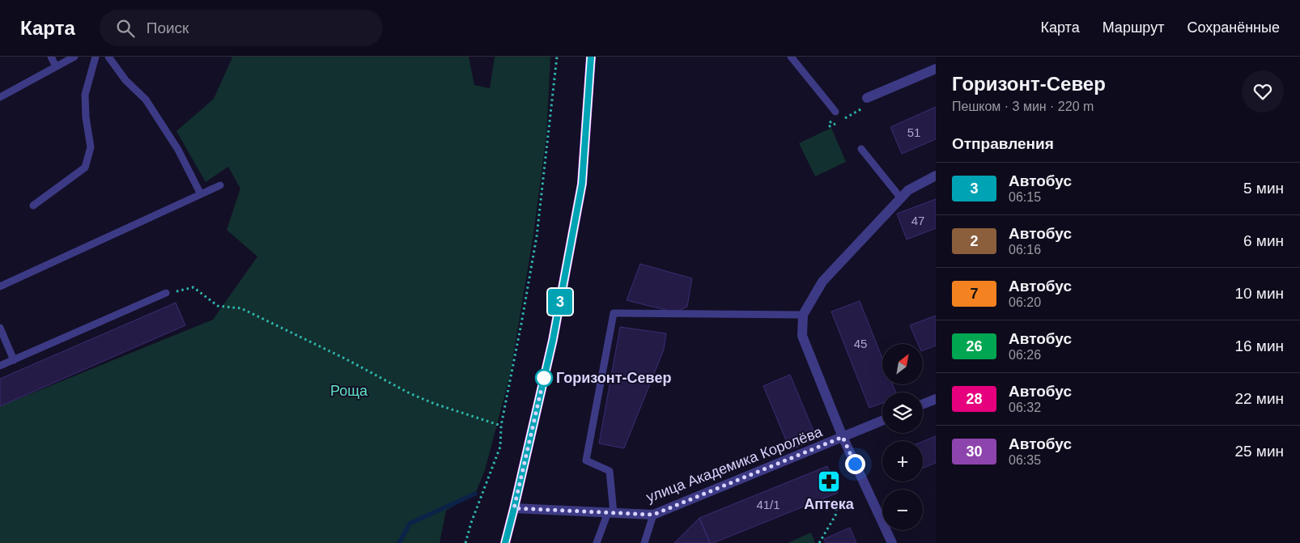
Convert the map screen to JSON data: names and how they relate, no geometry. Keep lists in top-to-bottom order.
{
  "streets": {
    "street": ["улица Академика Королёва"]
  },
  "parks": ["Роща"],
  "places": {
    "other": ["Горизонт-Север"],
    "pharmacy": ["Аптека"]
  },
  "lines": ["bus line 3"],
  "house_numbers": [
    "51",
    "47",
    "45",
    "41/1"
  ],
  "north": "top right",
  "page": {
    "header": "Карта",
    "search": "Поиск",
    "nav": ["Карта", "Маршрут", "Сохранённые"],
    "on_map": "3",
    "heading": [
      ["Горизонт-Север", "Пешком · 3 мин · 220 m"],
      "Отправления"
    ],
    "list": [
      {
        "mark": "3",
        "name": "Автобус",
        "note": "06:15",
        "value": "5 мин"
      },
      {
        "mark": "2",
        "name": "Автобус",
        "note": "06:16",
        "value": "6 мин"
      },
      {
        "mark": "7",
        "name": "Автобус",
        "note": "06:20",
        "value": "10 мин"
      },
      {
        "mark": "26",
        "name": "Автобус",
        "note": "06:26",
        "value": "16 мин"
      },
      {
        "mark": "28",
        "name": "Автобус",
        "note": "06:32",
        "value": "22 мин"
      },
      {
        "mark": "30",
        "name": "Автобус",
        "note": "06:35",
        "value": "25 мин"
      }
    ],
    "map_buttons": ["+", "−"]
  }
}
